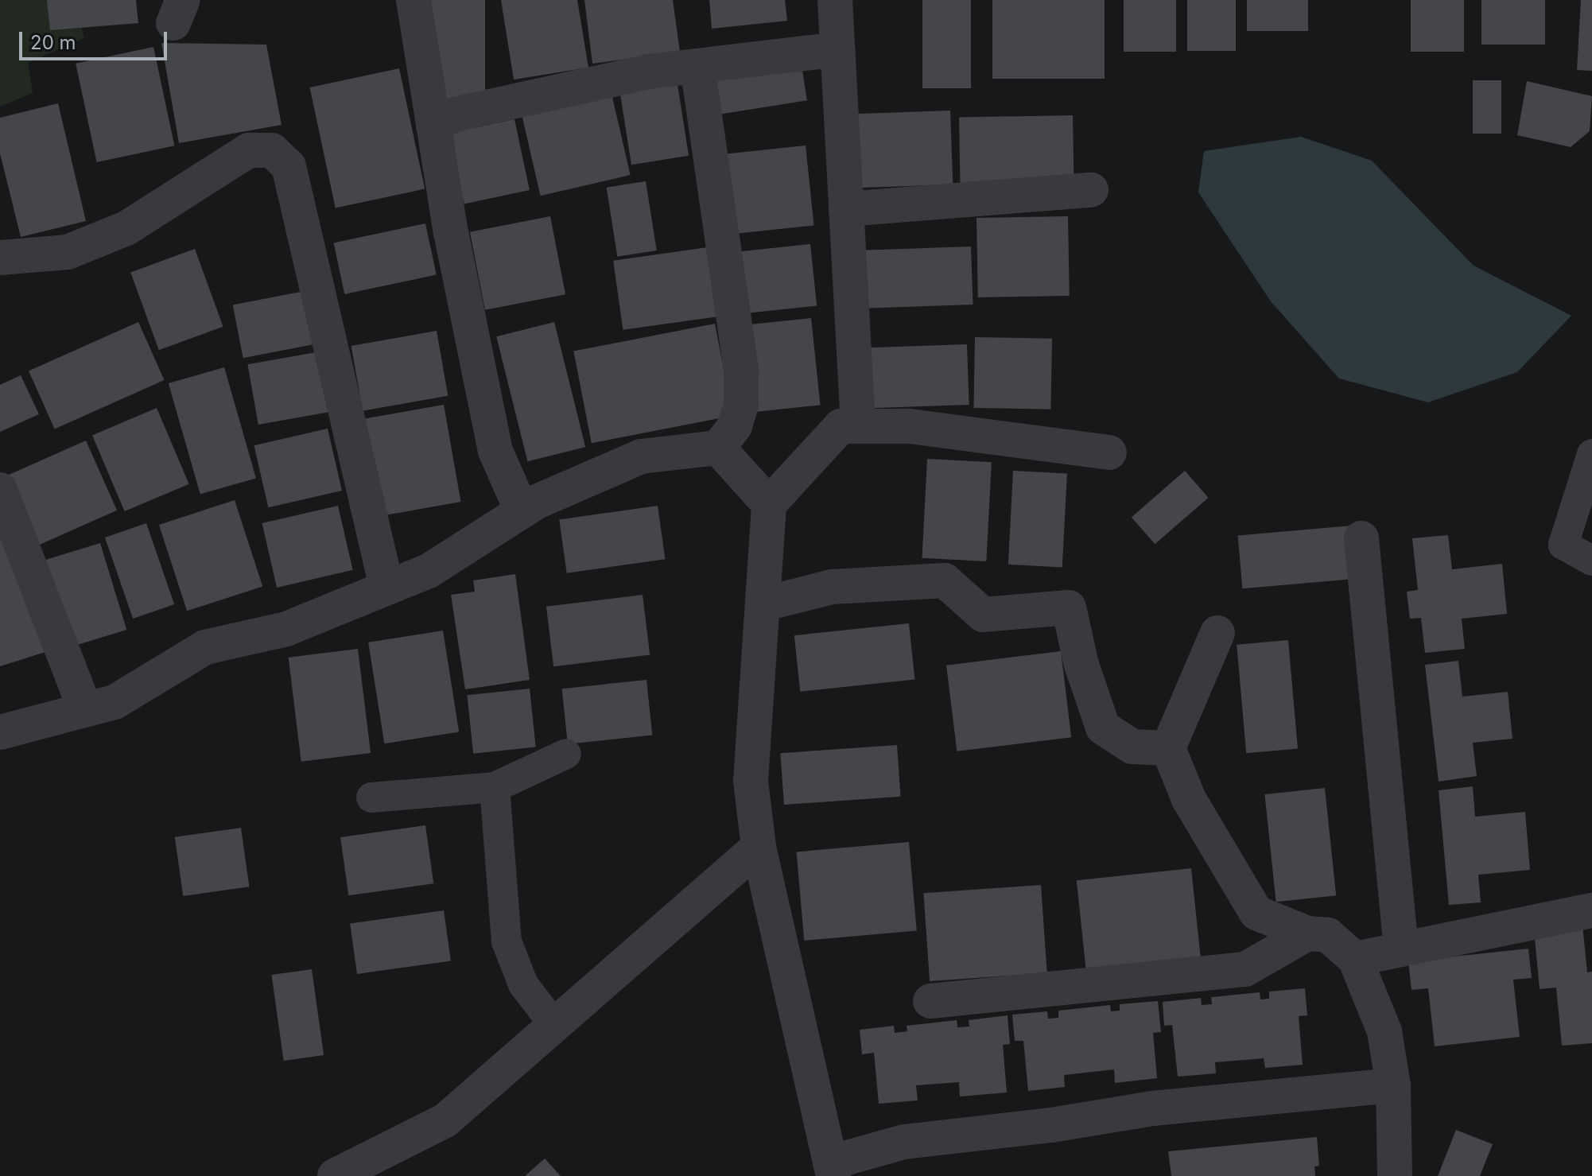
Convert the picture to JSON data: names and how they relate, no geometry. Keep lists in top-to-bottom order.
{
  "scale_bar": "20 m"
}
